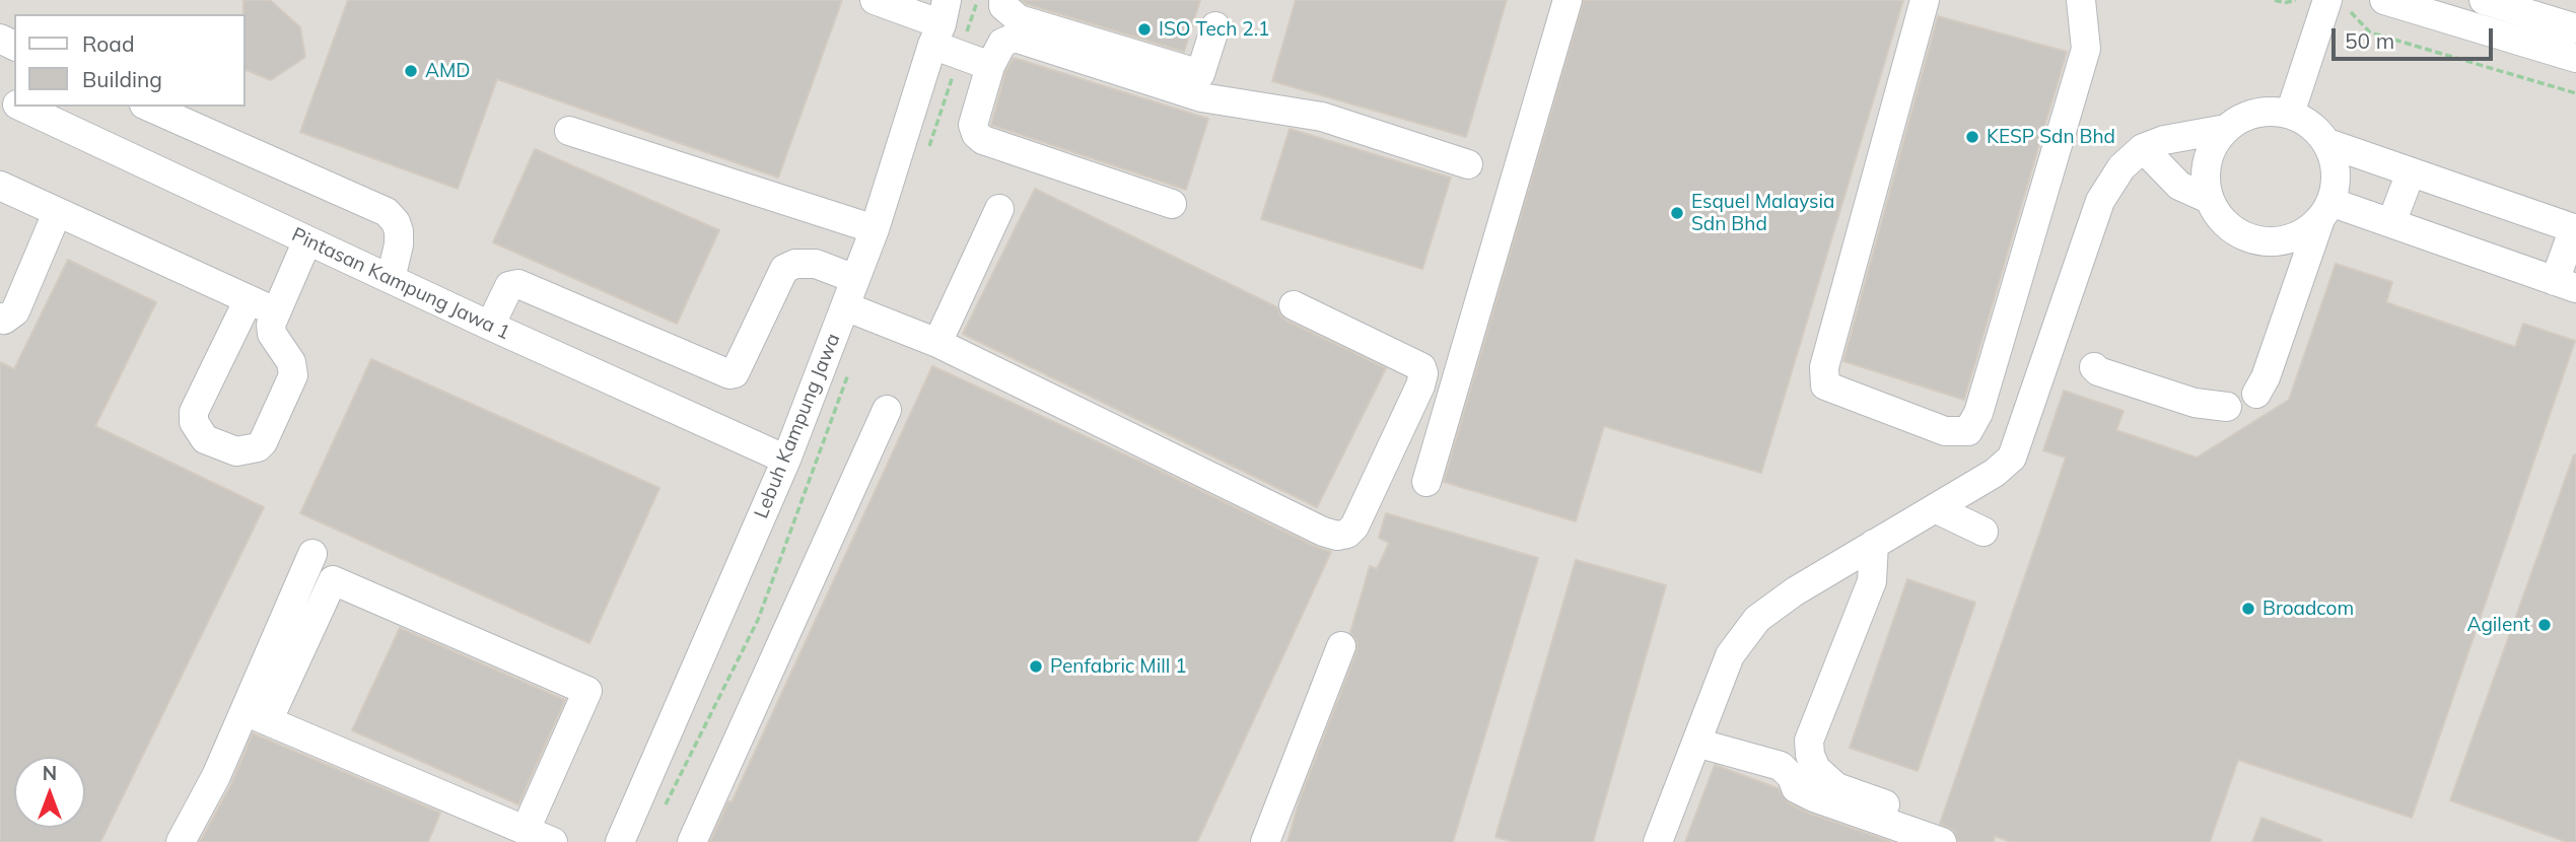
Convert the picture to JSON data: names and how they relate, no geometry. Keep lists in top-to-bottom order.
{
  "streets": {
    "street": ["Pintasan Kampung Jawa 1", "Lebuh Kampung Jawa"]
  },
  "crossings": [
    ["Pintasan Kampung Jawa 1", "Lebuh Kampung Jawa"]
  ],
  "places": [
    "ISO Tech 2.1",
    "AMD",
    "KESP Sdn Bhd",
    "Esquel Malaysia Sdn Bhd",
    "Broadcom",
    "Agilent",
    "Penfabric Mill 1"
  ],
  "legend": ["Road", "Building"],
  "scale_bar": "50 m",
  "north": "top"
}
